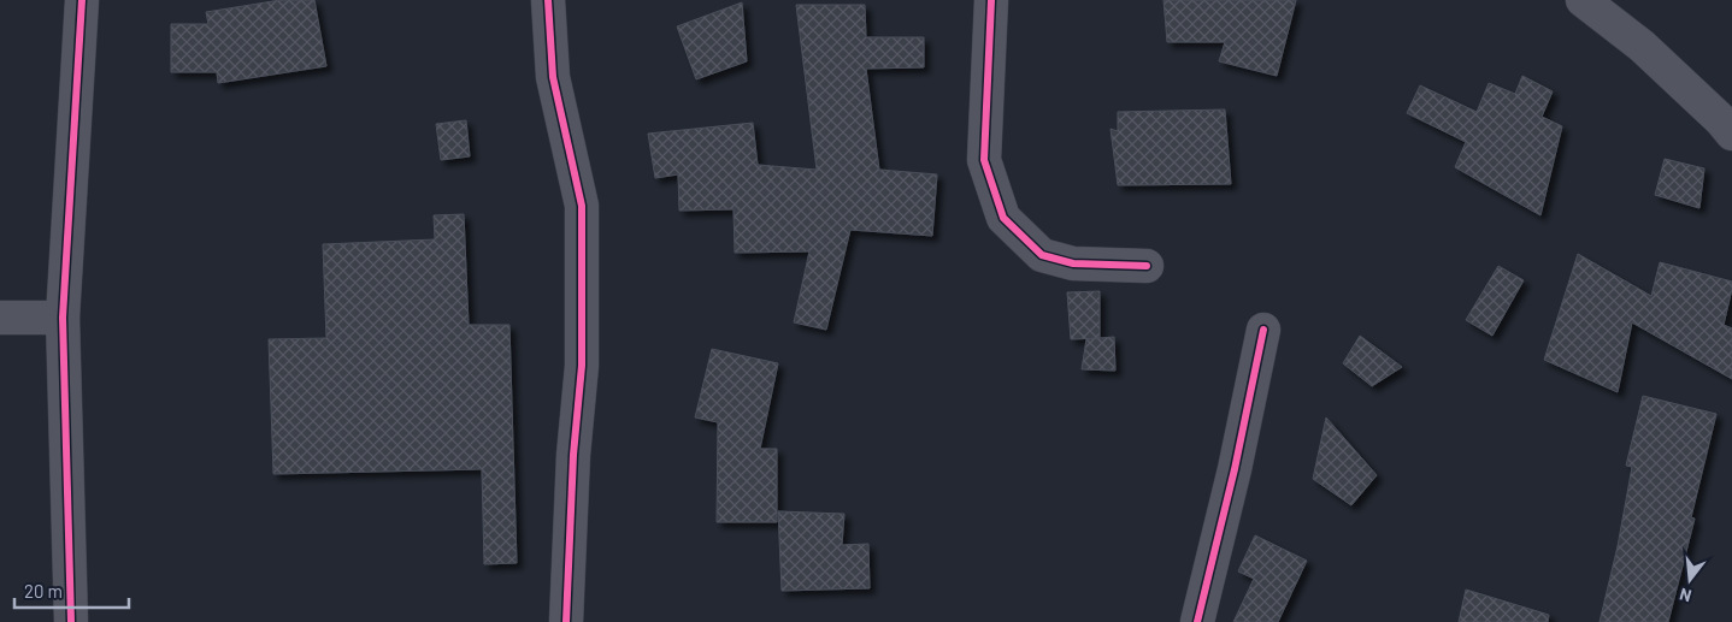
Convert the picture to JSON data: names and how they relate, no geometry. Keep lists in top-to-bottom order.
{
  "scale_bar": "20 m",
  "north": "bottom"
}
